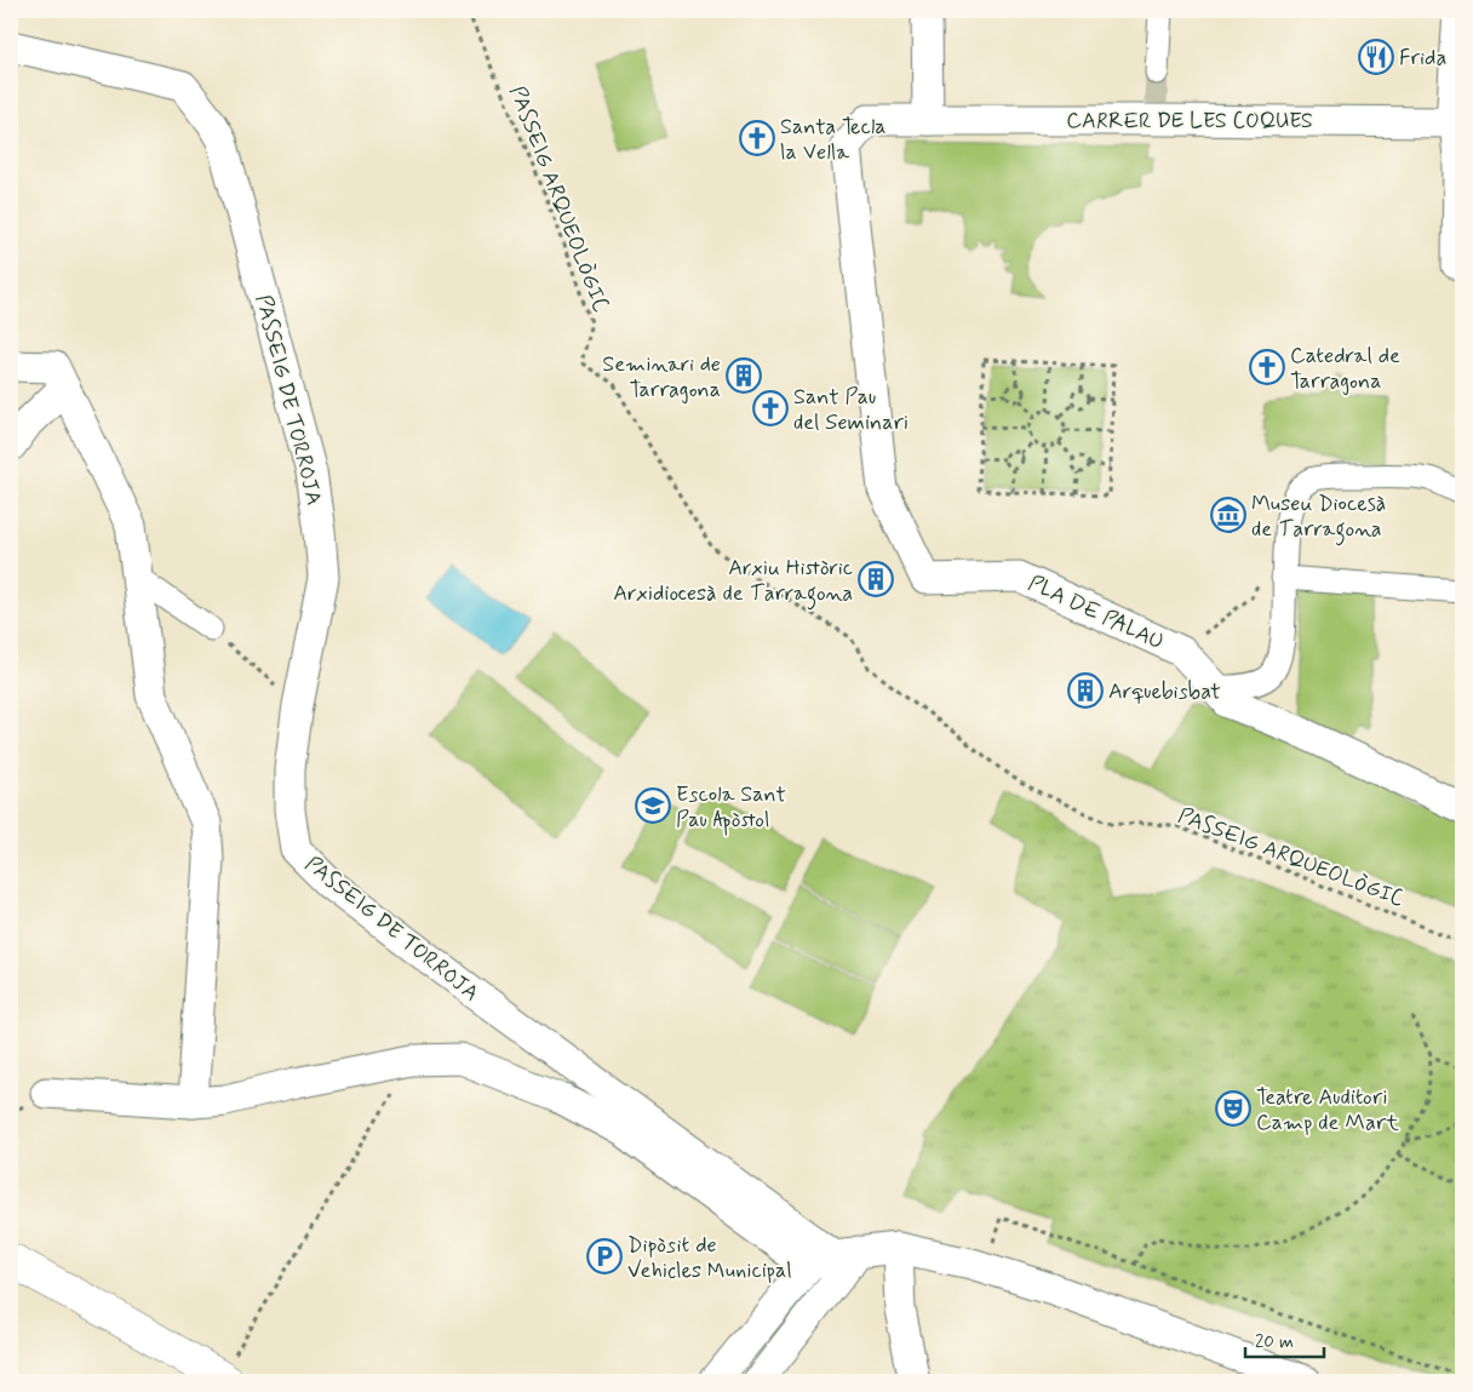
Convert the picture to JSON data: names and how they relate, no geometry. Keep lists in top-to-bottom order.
{
  "streets": {
    "street": ["CARRER DE LES COQUES", "PASSEIG DE TORROJA", "PLA DE PALAU"],
    "path": ["PASSEIG ARQUEOLÒGIC"]
  },
  "crossings": [
    ["CARRER DE LES COQUES", "PLA DE PALAU"]
  ],
  "places": {
    "restaurant": ["Frida"],
    "church": ["Santa Tecla la Vella", "Catedral de Tarragona", "Sant Pau del Seminari"],
    "building": ["Seminari de Tarragona", "Arxiu Històric Arxidiocesà de Tarragona", "Arquebisbat"],
    "museum": ["Museu Diocesà de Tarragona"],
    "school or university": ["Escola Sant Pau Apòstol"],
    "theatre": ["Teatre Auditori Camp de Mart"],
    "parking": ["Dipòsit de Vehicles Municipal"]
  },
  "scale_bar": "20 m"
}
